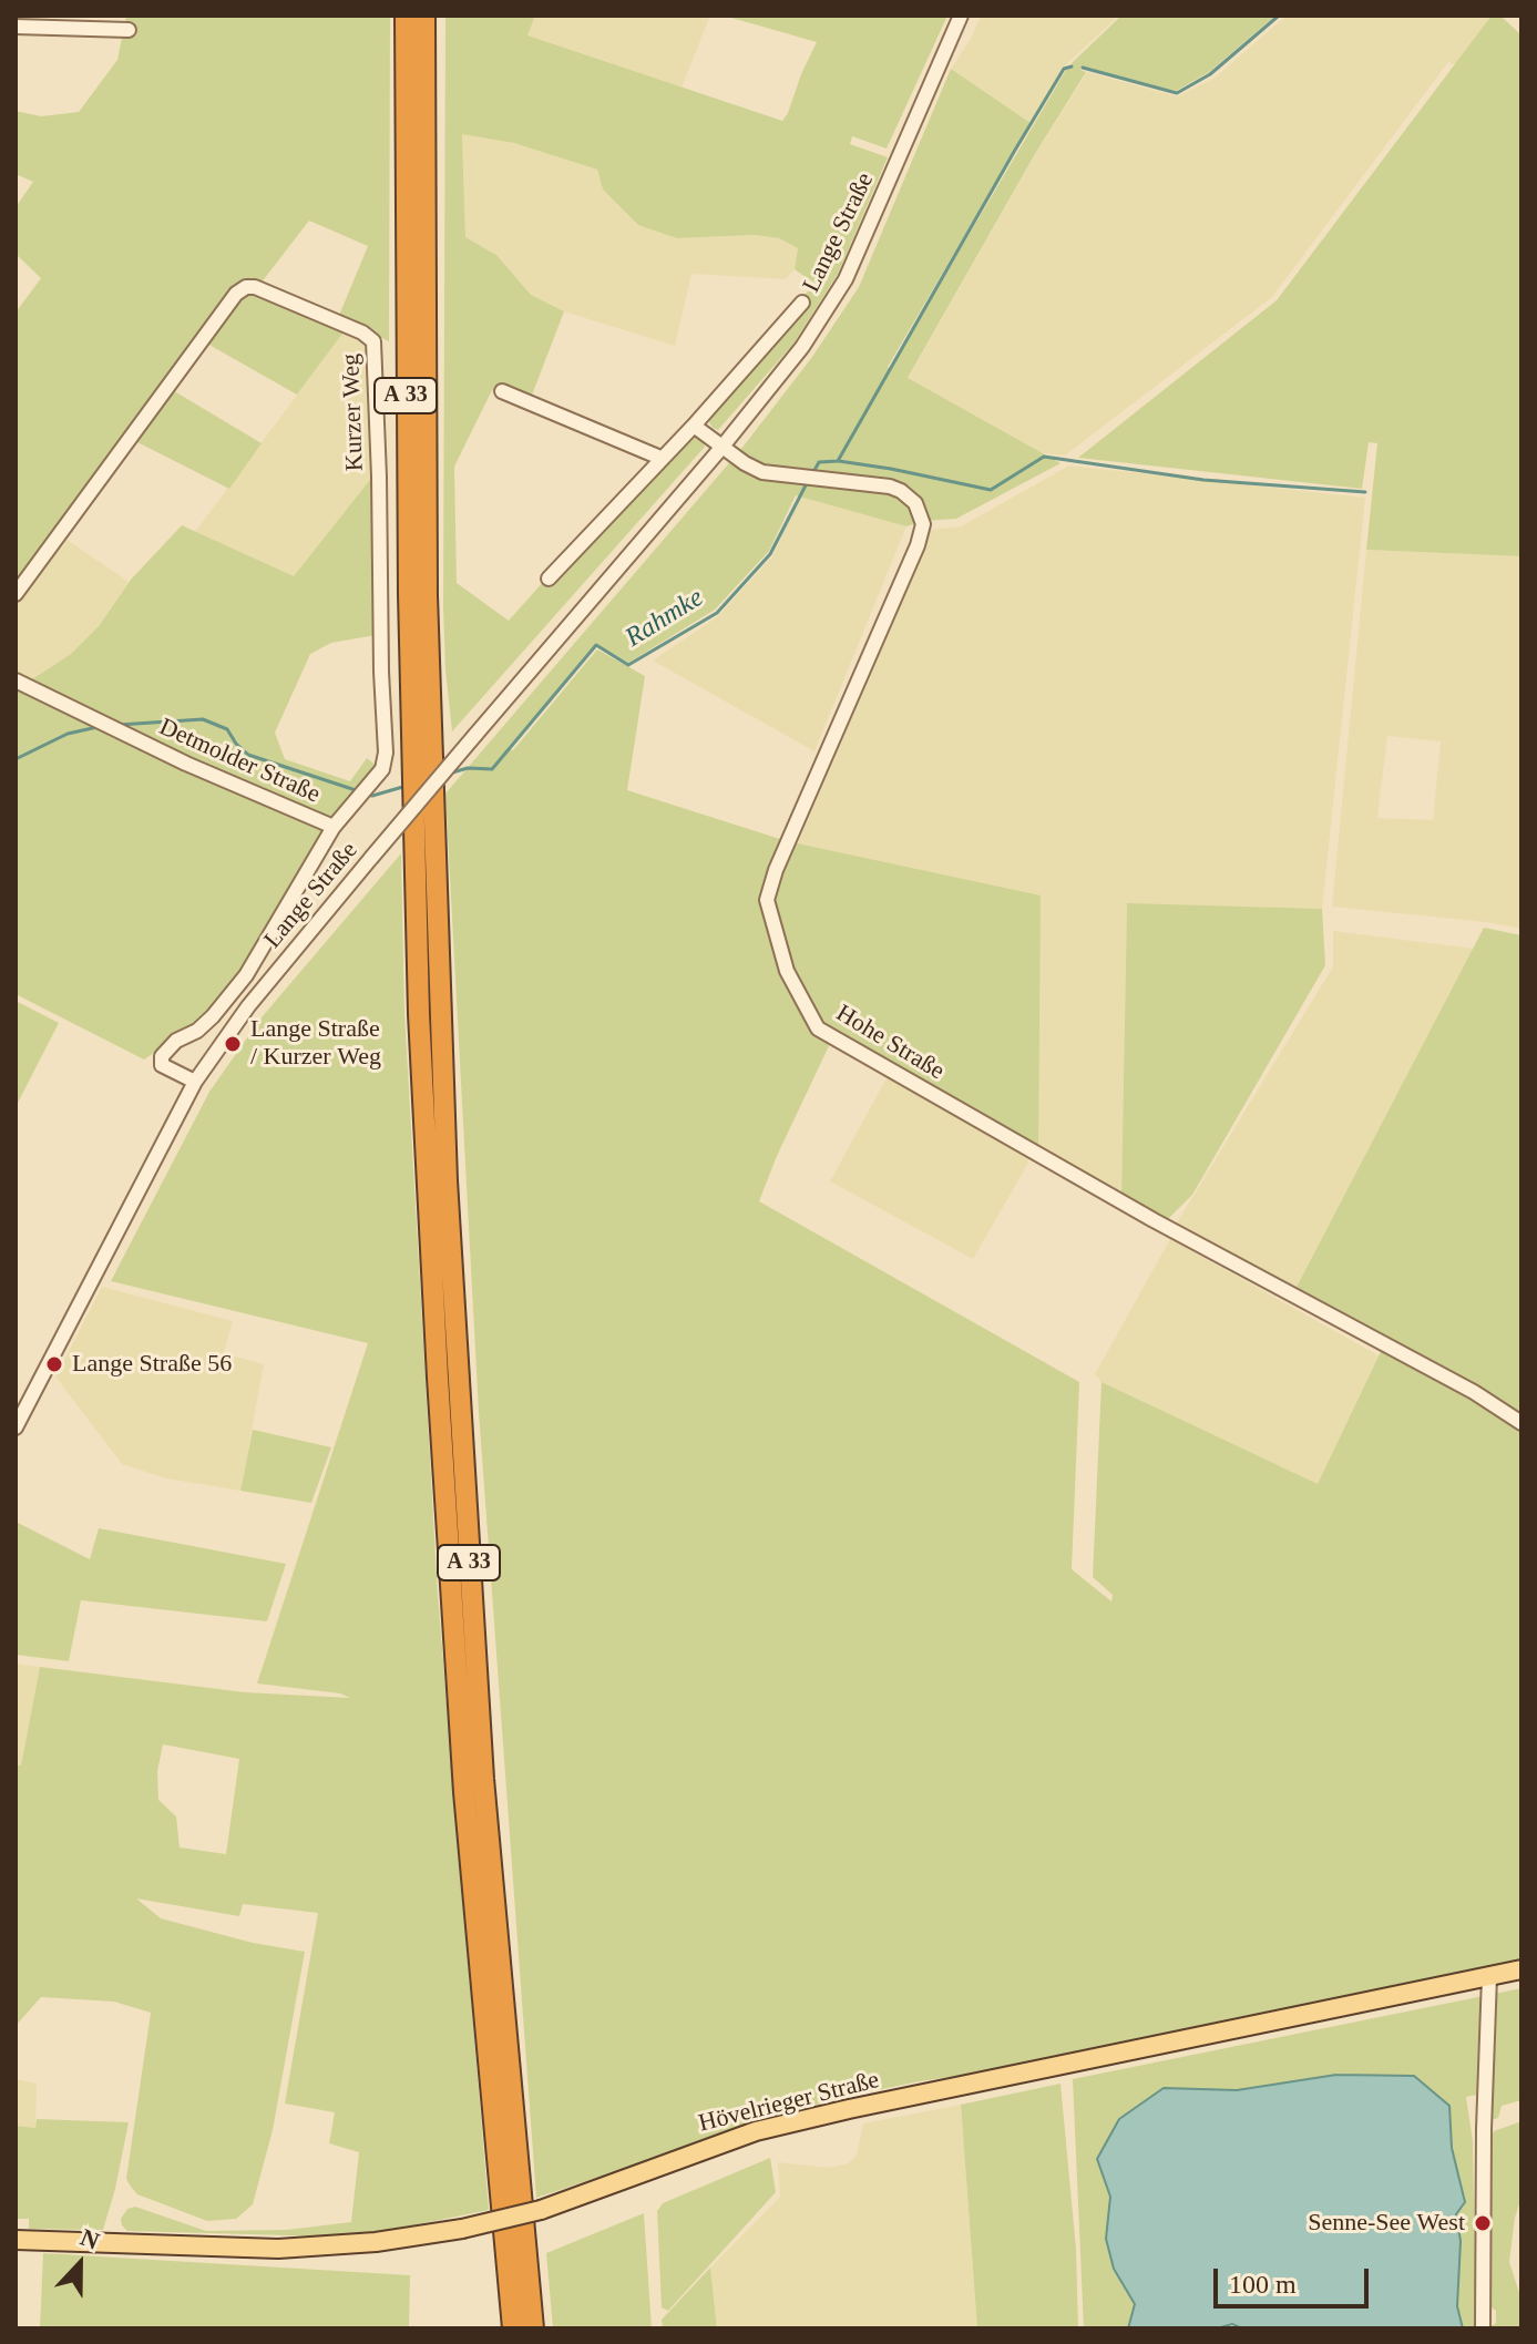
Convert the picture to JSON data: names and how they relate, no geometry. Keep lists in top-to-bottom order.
{
  "streets": {
    "highway": ["A 33"],
    "main road": ["Hövelrieger Straße"],
    "street": [
      "Lange Straße",
      "Kurzer Weg",
      "Detmolder Straße",
      "Hohe Straße"
    ]
  },
  "crossings": [
    ["Lange Straße", "Detmolder Straße"],
    ["Lange Straße", "Hohe Straße"],
    ["Kurzer Weg", "Detmolder Straße"]
  ],
  "water": ["Rahmke"],
  "places": ["Lange Straße / Kurzer Weg", "Lange Straße 56", "Senne-See West"],
  "scale_bar": "100 m",
  "north": "top"
}
